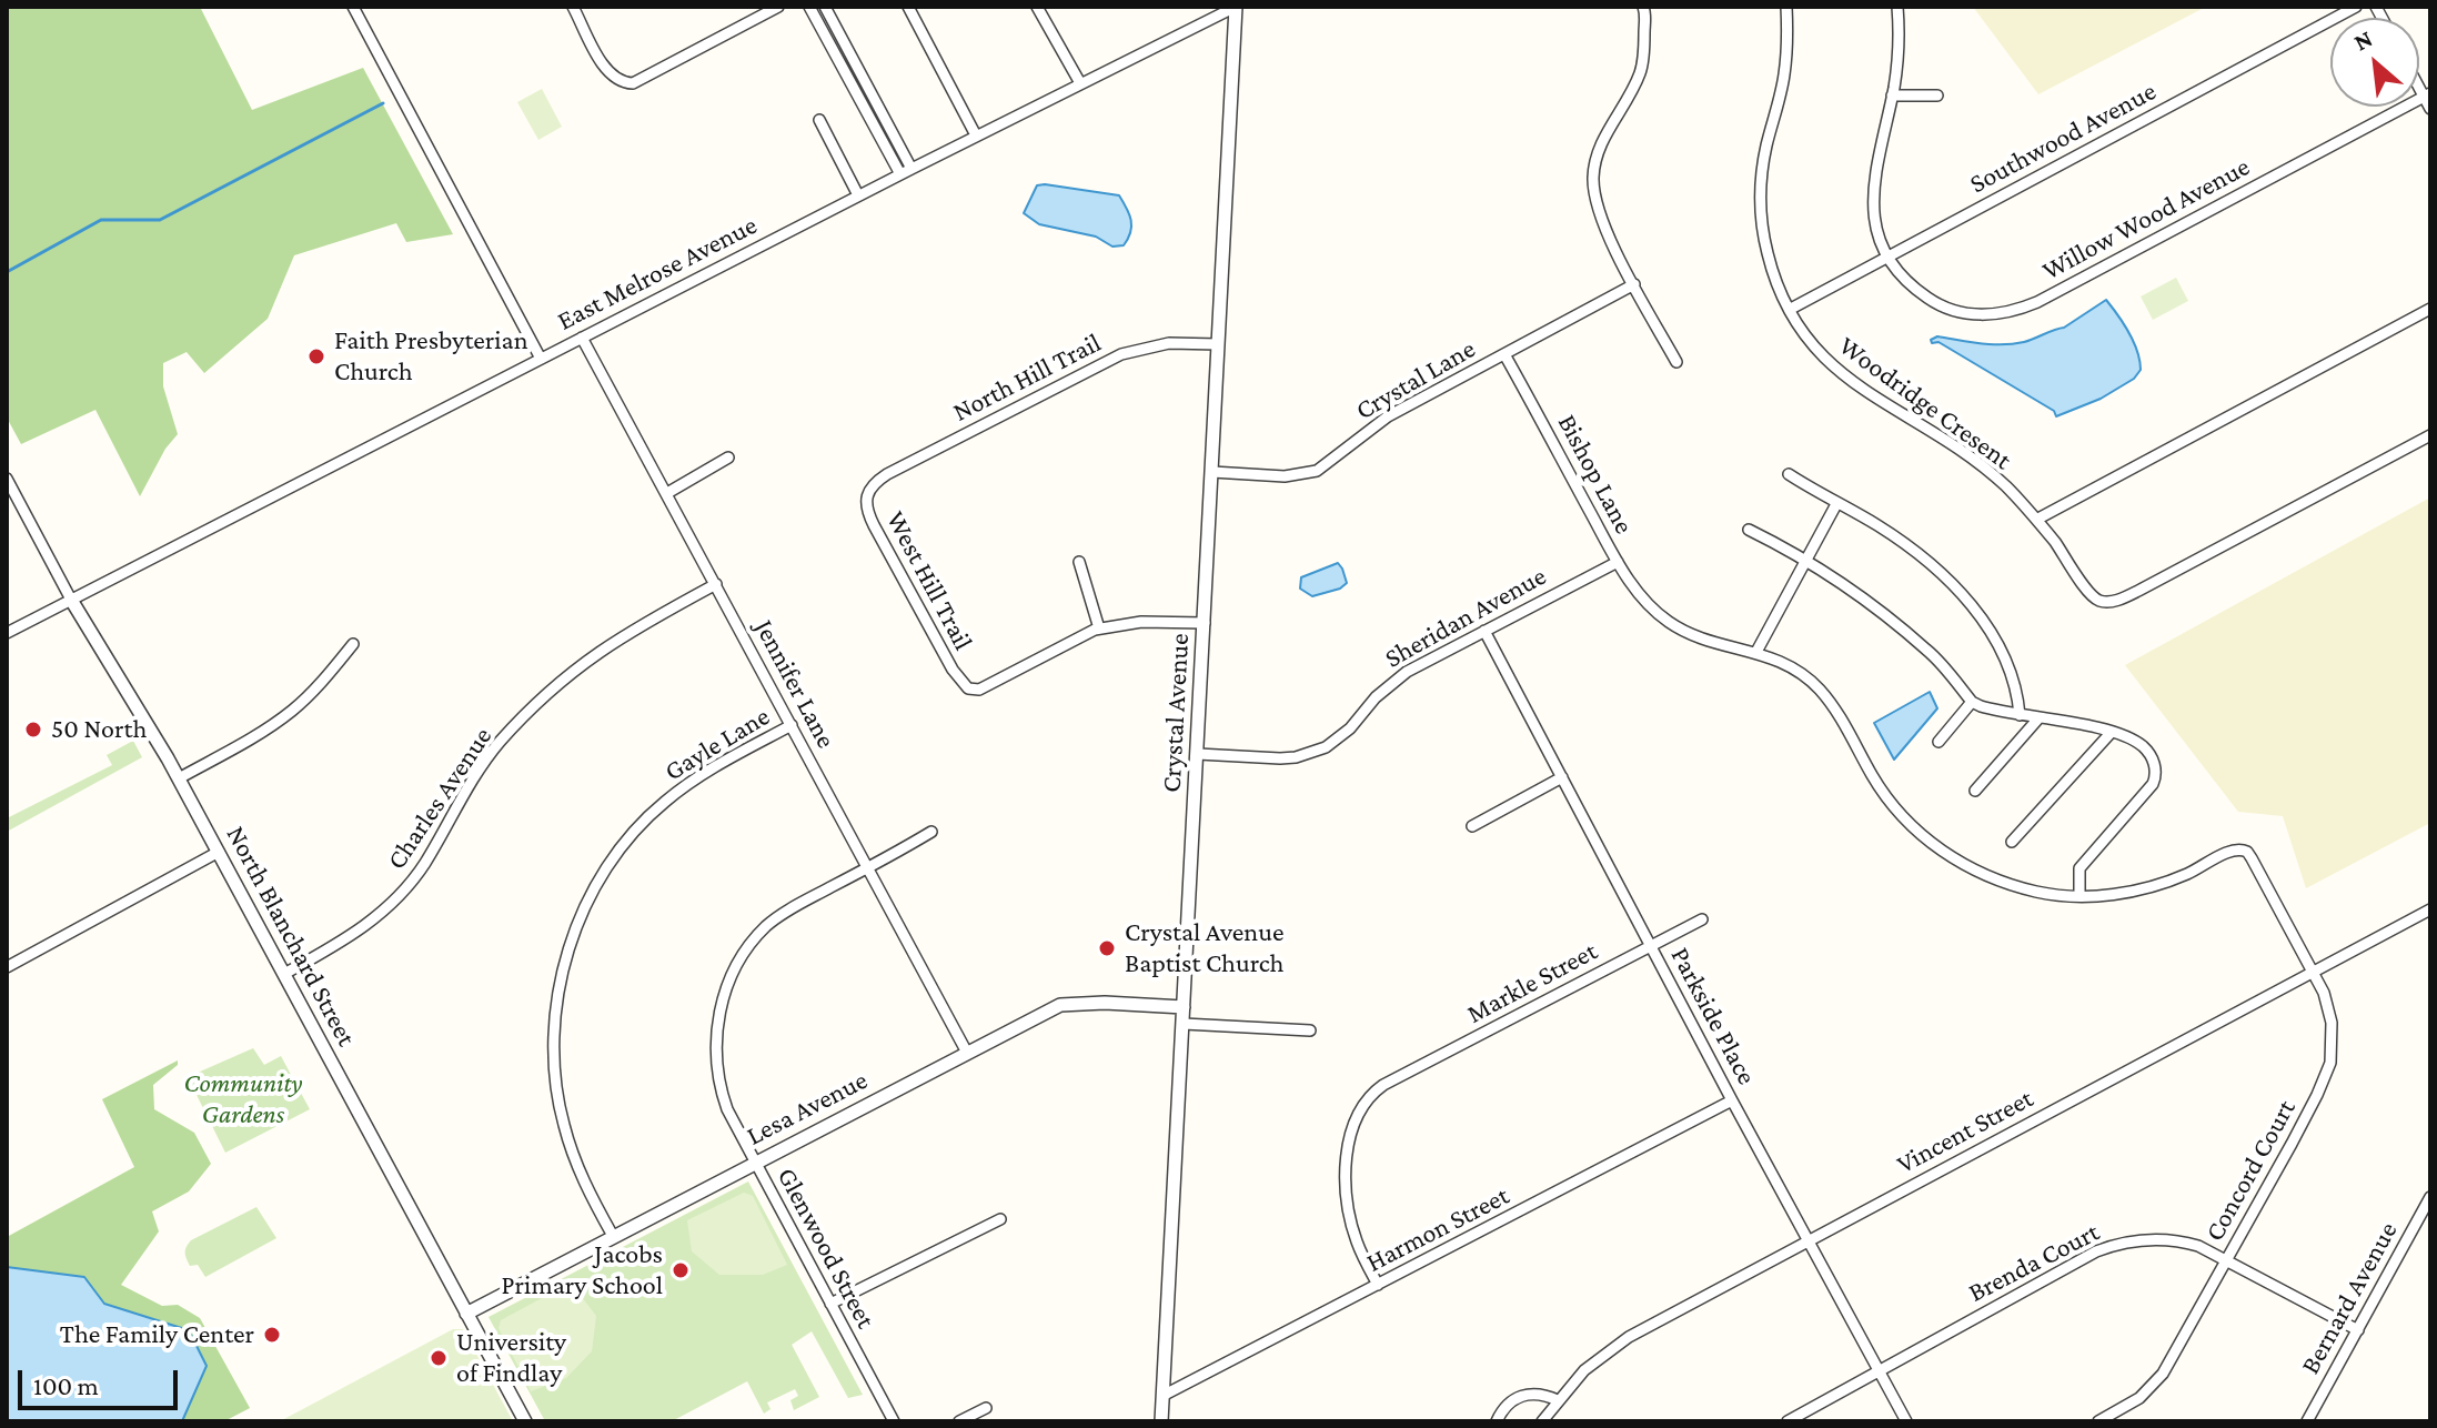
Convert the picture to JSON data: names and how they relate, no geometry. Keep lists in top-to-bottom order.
{
  "streets": {
    "street": [
      "Southwood Avenue",
      "Willow Wood Avenue",
      "East Melrose Avenue",
      "North Hill Trail",
      "Crystal Lane",
      "Woodridge Cresent",
      "Bishop Lane",
      "West Hill Trail",
      "Sheridan Avenue",
      "Jennifer Lane",
      "Crystal Avenue",
      "Gayle Lane",
      "Charles Avenue",
      "North Blanchard Street",
      "Markle Street",
      "Parkside Place",
      "Lesa Avenue",
      "Vincent Street",
      "Concord Court",
      "Harmon Street",
      "Glenwood Street",
      "Brenda Court",
      "Bernard Avenue"
    ]
  },
  "crossings": [
    ["Southwood Avenue", "Willow Wood Avenue"],
    ["Southwood Avenue", "Woodridge Cresent"],
    ["East Melrose Avenue", "Jennifer Lane"],
    ["East Melrose Avenue", "Crystal Avenue"],
    ["East Melrose Avenue", "North Blanchard Street"],
    ["North Hill Trail", "West Hill Trail"],
    ["North Hill Trail", "Crystal Avenue"],
    ["Crystal Lane", "Bishop Lane"],
    ["Crystal Lane", "Crystal Avenue"],
    ["Bishop Lane", "Sheridan Avenue"],
    ["Sheridan Avenue", "Crystal Avenue"],
    ["Sheridan Avenue", "Parkside Place"],
    ["Jennifer Lane", "Gayle Lane"],
    ["Jennifer Lane", "Charles Avenue"],
    ["Jennifer Lane", "Lesa Avenue"],
    ["Jennifer Lane", "Glenwood Street"],
    ["Crystal Avenue", "Lesa Avenue"],
    ["Crystal Avenue", "Harmon Street"],
    ["Gayle Lane", "Lesa Avenue"],
    ["Charles Avenue", "North Blanchard Street"],
    ["North Blanchard Street", "Lesa Avenue"],
    ["Markle Street", "Parkside Place"],
    ["Markle Street", "Harmon Street"],
    ["Parkside Place", "Vincent Street"],
    ["Parkside Place", "Harmon Street"],
    ["Parkside Place", "Brenda Court"],
    ["Lesa Avenue", "Glenwood Street"],
    ["Vincent Street", "Concord Court"],
    ["Concord Court", "Brenda Court"],
    ["Brenda Court", "Bernard Avenue"]
  ],
  "parks": ["Community Gardens"],
  "places": [
    "Faith Presbyterian Church",
    "50 North",
    "Crystal Avenue Baptist Church",
    "Jacobs Primary School",
    "The Family Center",
    "University of Findlay"
  ],
  "scale_bar": "100 m",
  "north": "top left"
}
